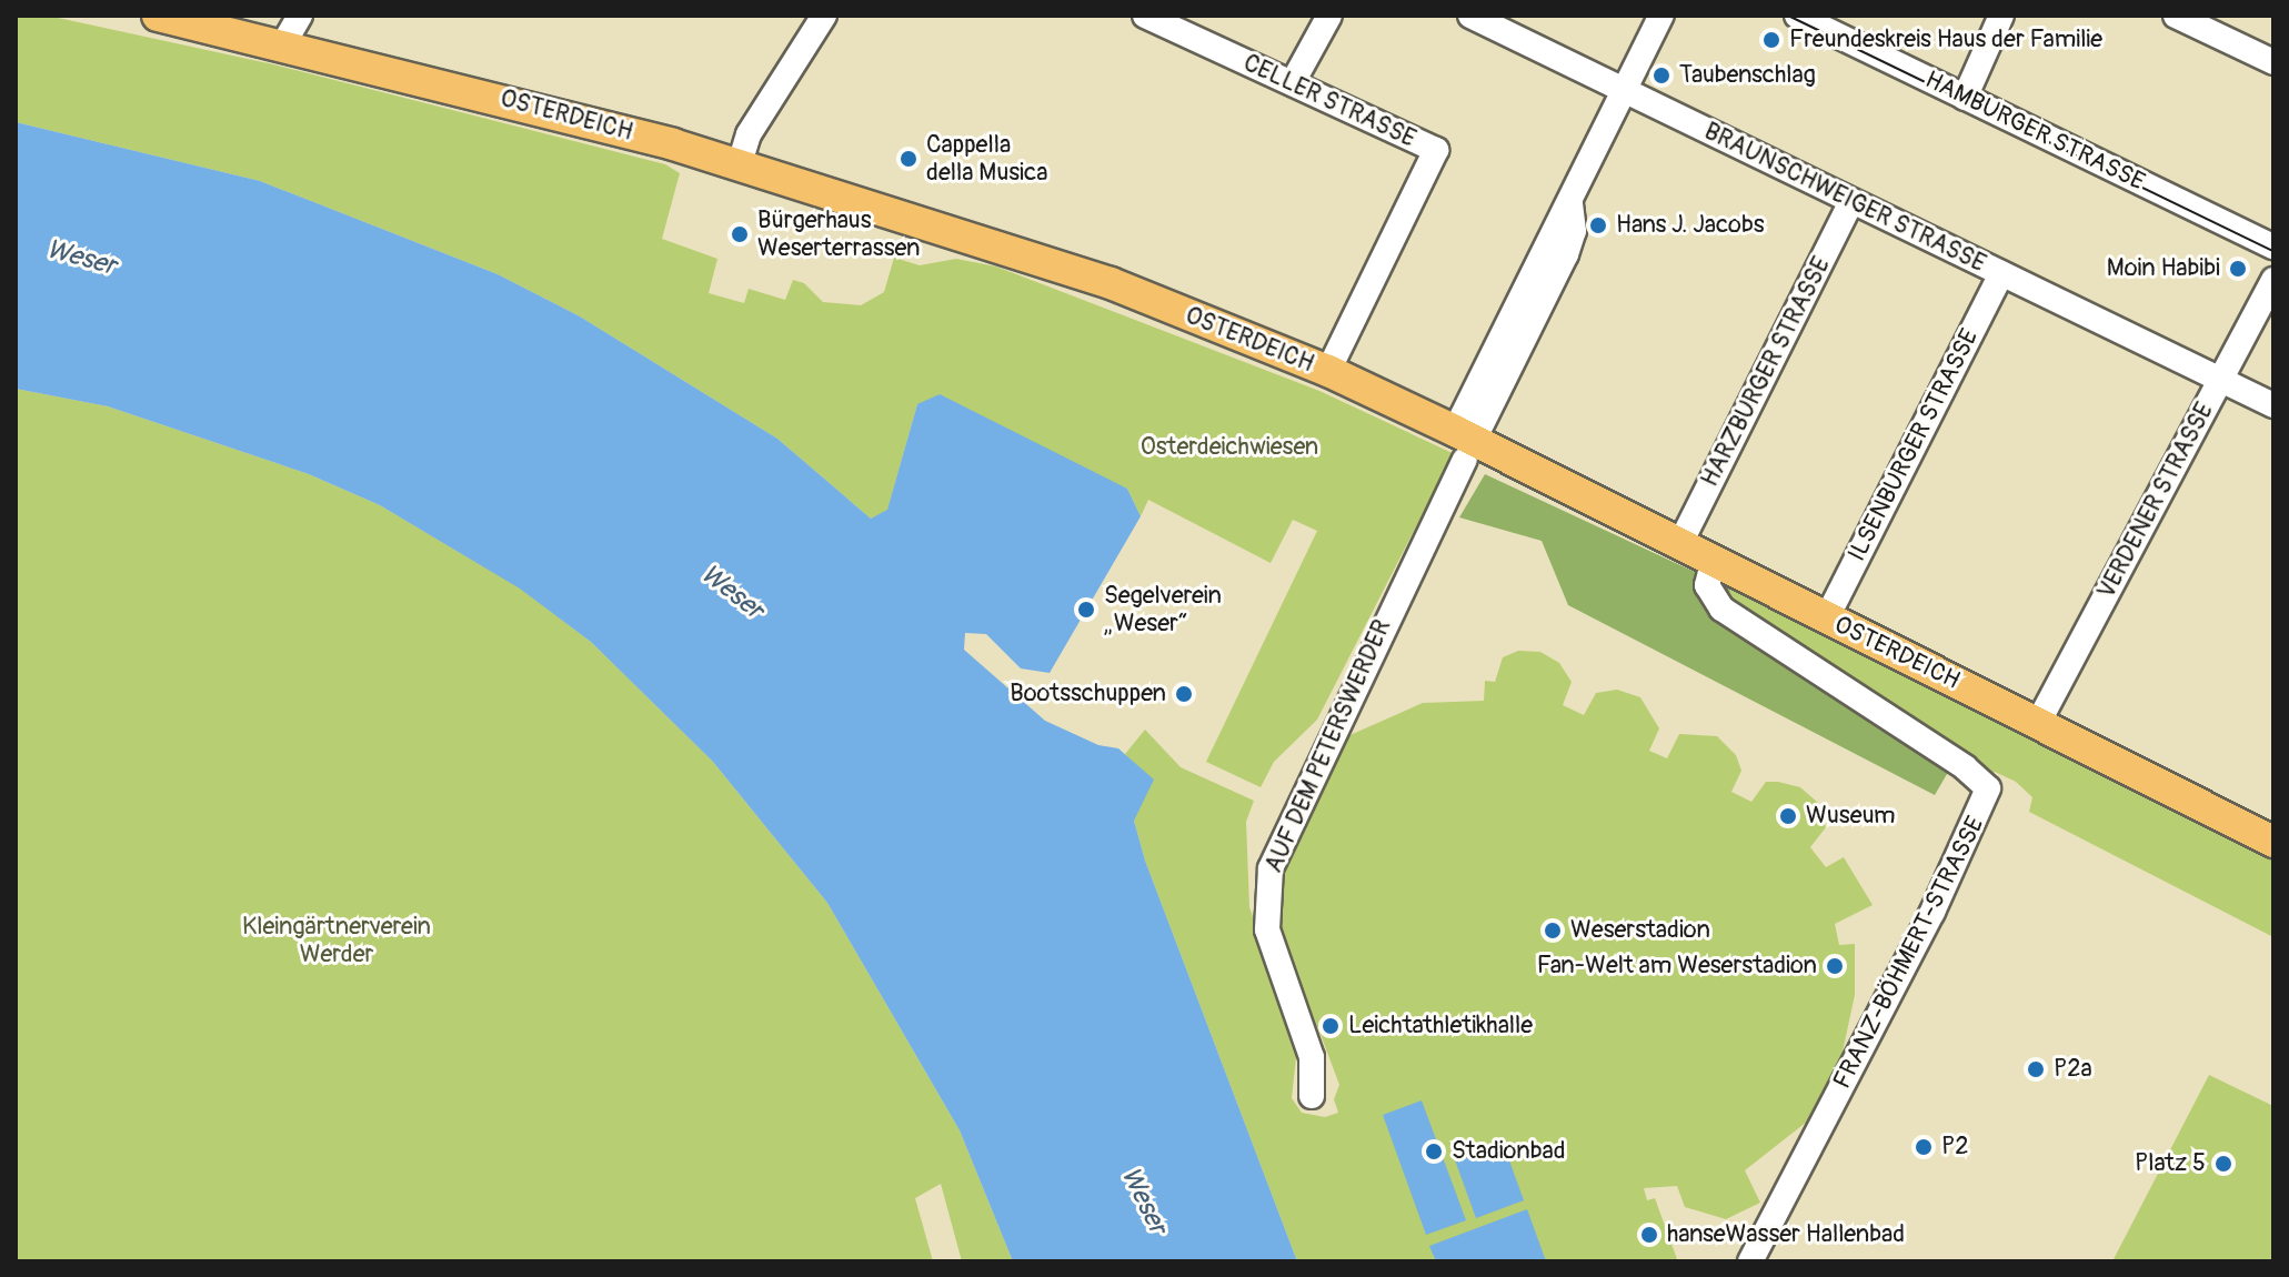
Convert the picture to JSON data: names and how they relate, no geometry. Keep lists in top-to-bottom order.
{
  "streets": {
    "main road": ["OSTERDEICH"],
    "street": [
      "CELLER STRASSE",
      "HAMBURGER STRASSE",
      "BRAUNSCHWEIGER STRASSE",
      "HARZBURGER STRASSE",
      "ILSENBURGER STRASSE",
      "VERDENER STRASSE",
      "AUF DEM PETERSWERDER",
      "FRANZ-BÖHMERT-STRASSE"
    ]
  },
  "crossings": [
    ["CELLER STRASSE", "OSTERDEICH"],
    ["OSTERDEICH", "HARZBURGER STRASSE"],
    ["OSTERDEICH", "ILSENBURGER STRASSE"],
    ["OSTERDEICH", "VERDENER STRASSE"],
    ["OSTERDEICH", "AUF DEM PETERSWERDER"],
    ["OSTERDEICH", "FRANZ-BÖHMERT-STRASSE"],
    ["BRAUNSCHWEIGER STRASSE", "HARZBURGER STRASSE"],
    ["BRAUNSCHWEIGER STRASSE", "ILSENBURGER STRASSE"],
    ["BRAUNSCHWEIGER STRASSE", "VERDENER STRASSE"],
    ["BRAUNSCHWEIGER STRASSE", "AUF DEM PETERSWERDER"]
  ],
  "water": ["Weser"],
  "parks": ["Osterdeichwiesen", "Kleingärtnerverein Werder"],
  "places": [
    "Freundeskreis Haus der Familie",
    "Taubenschlag",
    "Cappella della Musica",
    "Hans J. Jacobs",
    "Bürgerhaus Weserterrassen",
    "Moin Habibi",
    "Segelverein „Weser“",
    "Bootsschuppen",
    "Wuseum",
    "Weserstadion",
    "Fan-Welt am Weserstadion",
    "Leichtathletikhalle",
    "P2a",
    "P2",
    "Stadionbad",
    "Platz 5",
    "hanseWasser Hallenbad"
  ]
}
